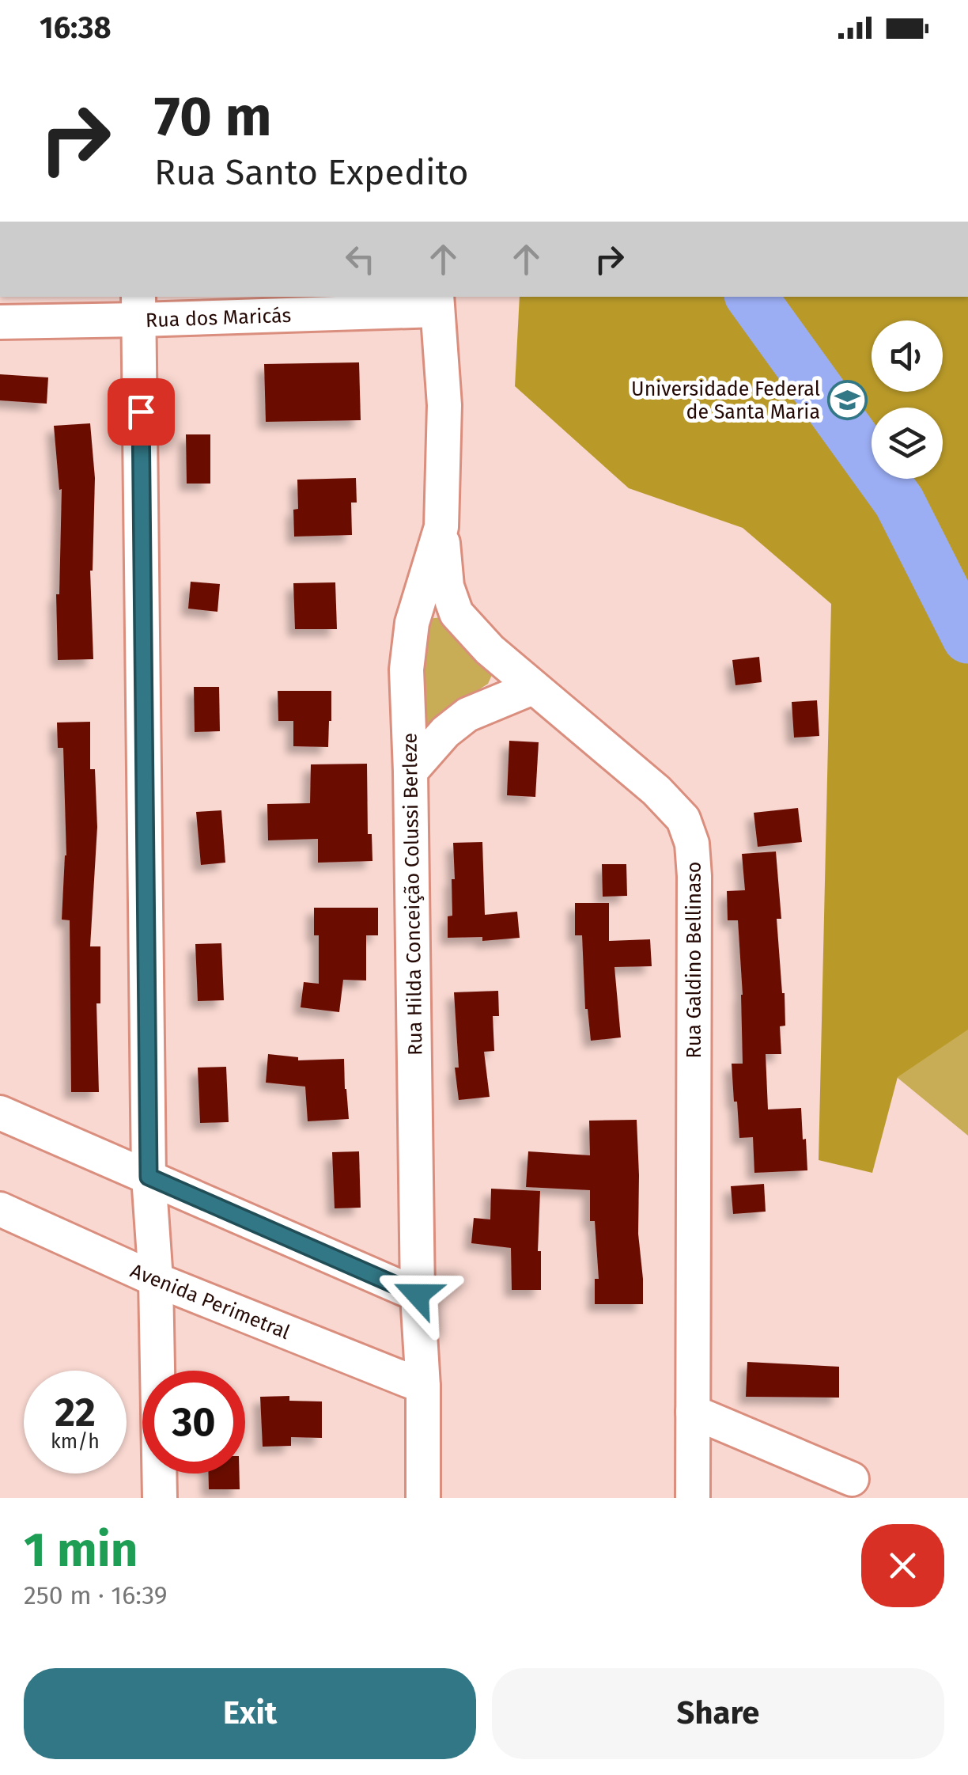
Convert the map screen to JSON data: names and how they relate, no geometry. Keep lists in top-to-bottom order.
{
  "streets": {
    "street": [
      "Rua dos Maricás",
      "Rua Hilda Conceição Colussi Berleze",
      "Rua Galdino Bellinaso",
      "Avenida Perimetral"
    ]
  },
  "crossings": [
    ["Rua dos Maricás", "Rua Hilda Conceição Colussi Berleze"],
    ["Rua Hilda Conceição Colussi Berleze", "Rua Galdino Bellinaso"],
    ["Rua Hilda Conceição Colussi Berleze", "Avenida Perimetral"]
  ],
  "places": {
    "school or university": ["Universidade Federal de Santa Maria"]
  },
  "page": {
    "status": "16:38",
    "turn": ["70 m", "Rua Santo Expedito"],
    "speed": "22 km/h",
    "limit": "30",
    "heading": ["1 min", "250 m · 16:39"],
    "buttons": ["Exit", "Share"]
  }
}
